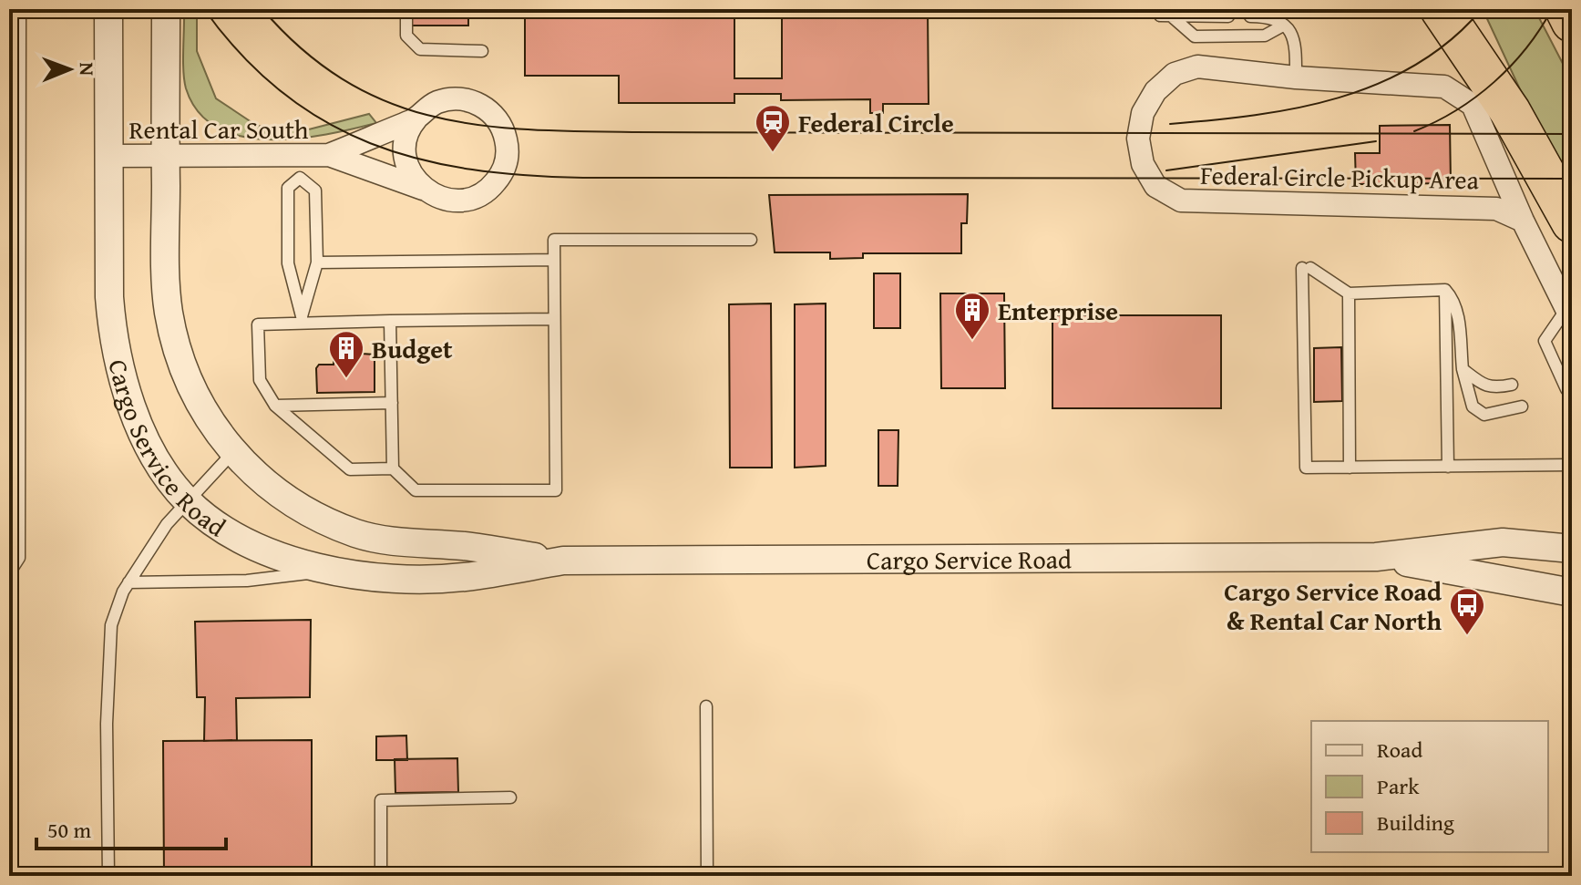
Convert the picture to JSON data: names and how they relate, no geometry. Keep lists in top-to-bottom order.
{
  "streets": {
    "street": ["Rental Car South", "Federal Circle Pickup Area", "Cargo Service Road"]
  },
  "crossings": [
    ["Rental Car South", "Cargo Service Road"]
  ],
  "places": {
    "station": ["Federal Circle"],
    "building": ["Enterprise", "Budget"],
    "bus stop": ["Cargo Service Road & Rental Car North"]
  },
  "legend": ["Road", "Park", "Building"],
  "scale_bar": "50 m",
  "north": "right"
}
